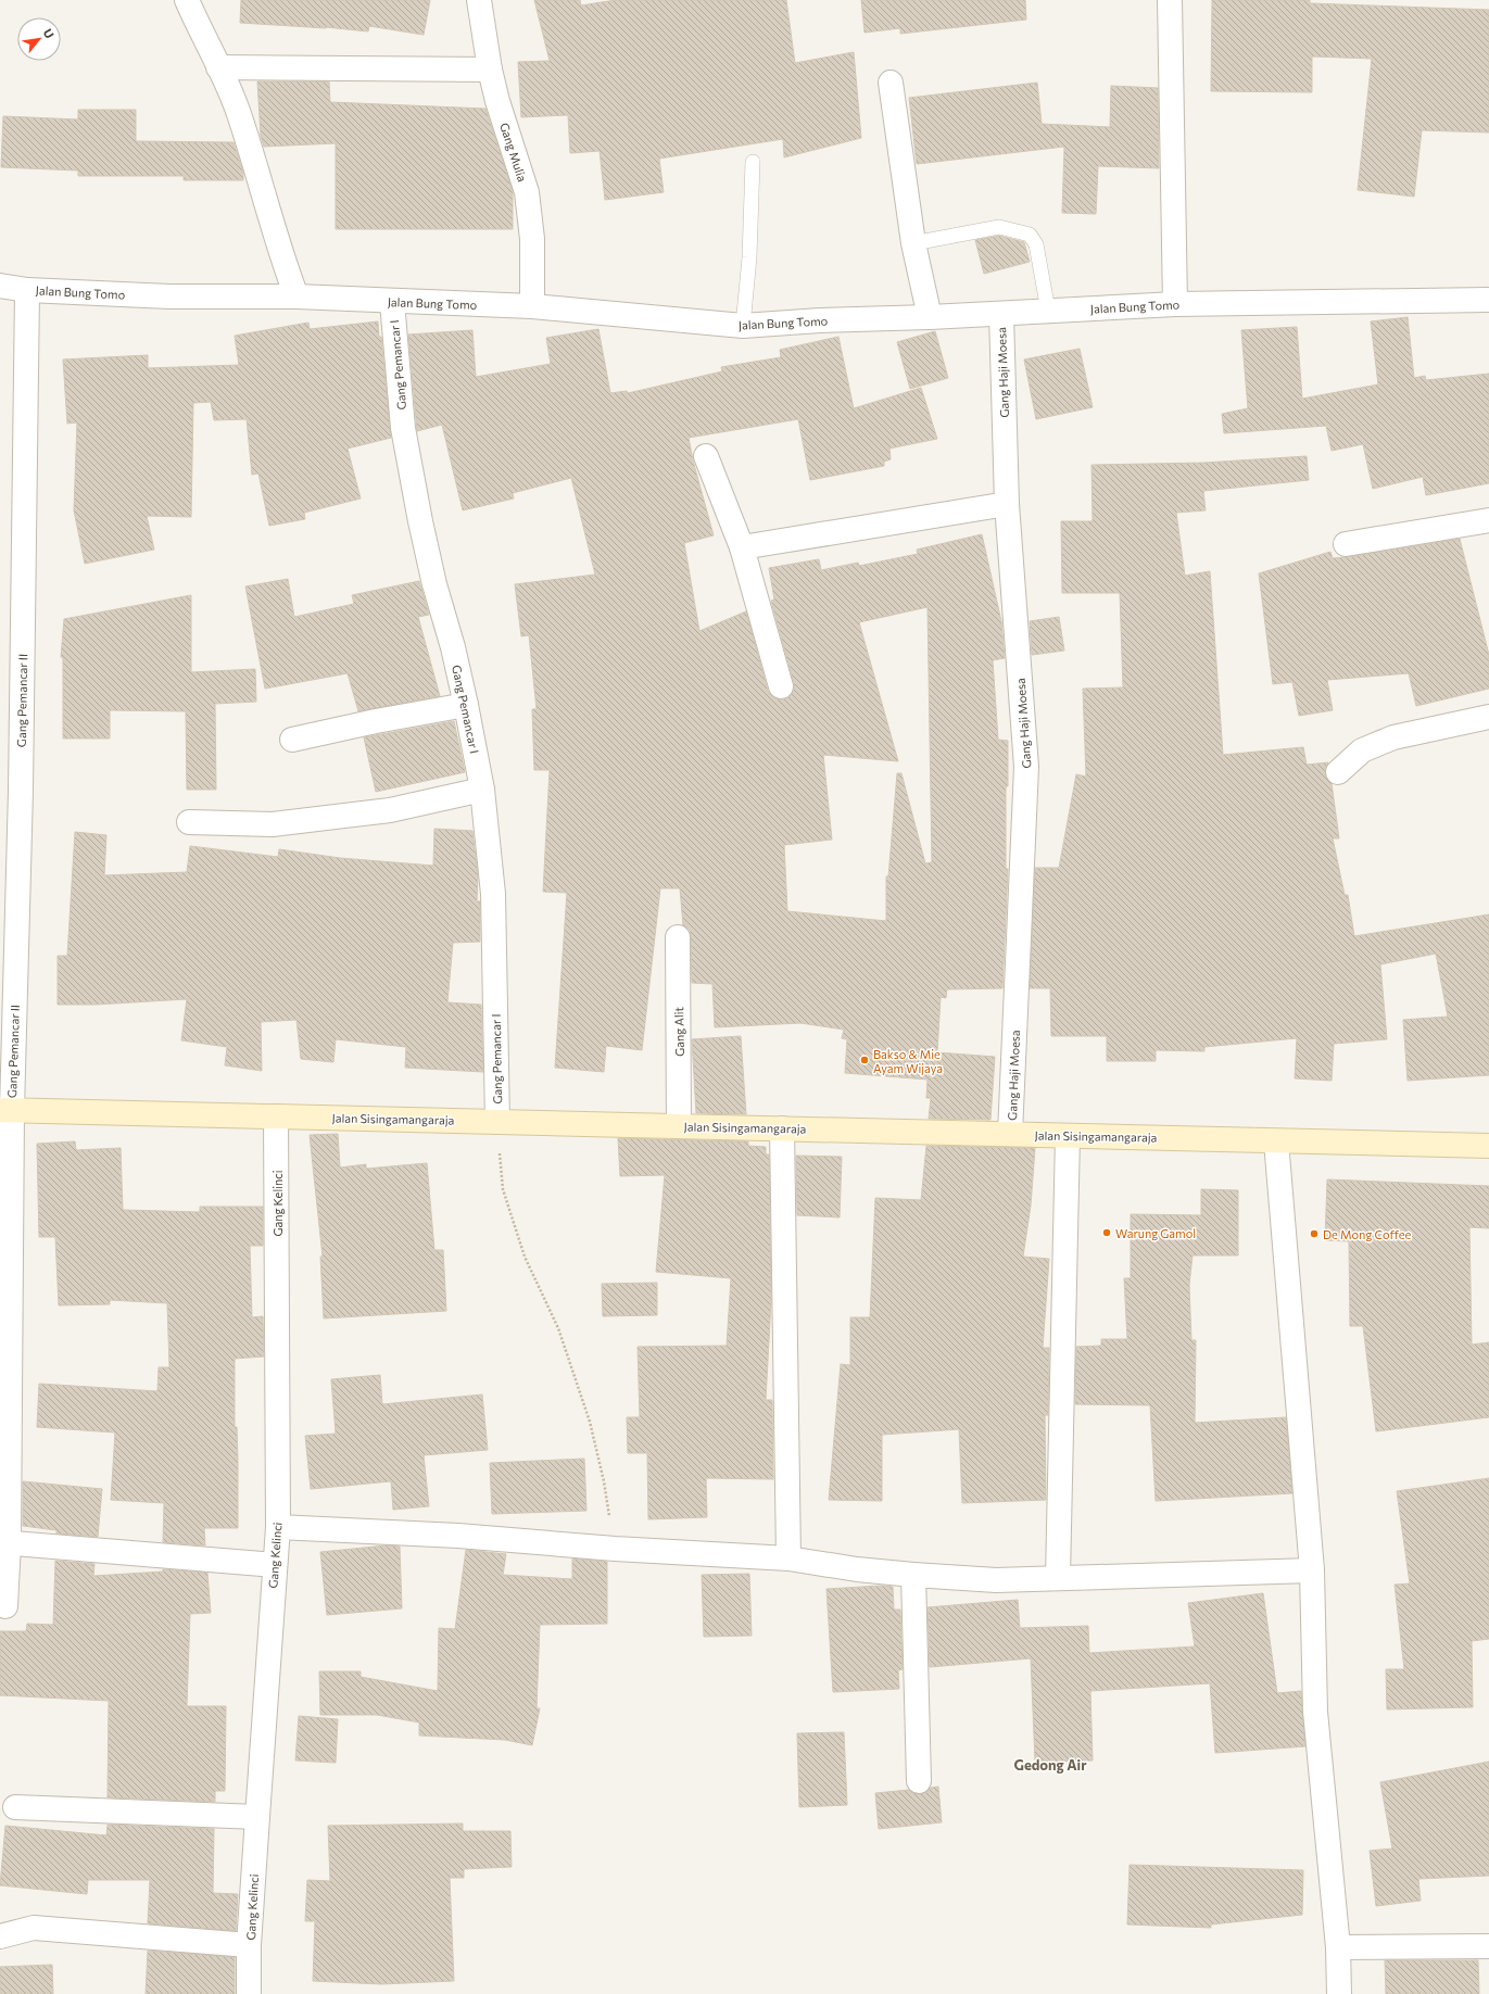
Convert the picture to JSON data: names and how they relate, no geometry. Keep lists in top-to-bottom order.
{
  "streets": {
    "main road": ["Jalan Sisingamangaraja"],
    "street": [
      "Gang Mulia",
      "Jalan Bung Tomo",
      "Gang Pemancar I",
      "Gang Haji Moesa",
      "Gang Pemancar II",
      "Gang Alit",
      "Gang Kelinci"
    ]
  },
  "crossings": [
    ["Gang Mulia", "Jalan Bung Tomo"],
    ["Jalan Bung Tomo", "Gang Pemancar I"],
    ["Jalan Bung Tomo", "Gang Haji Moesa"],
    ["Jalan Bung Tomo", "Gang Pemancar II"],
    ["Gang Pemancar I", "Jalan Sisingamangaraja"],
    ["Gang Haji Moesa", "Jalan Sisingamangaraja"],
    ["Gang Pemancar II", "Jalan Sisingamangaraja"],
    ["Gang Alit", "Jalan Sisingamangaraja"],
    ["Jalan Sisingamangaraja", "Gang Kelinci"]
  ],
  "districts": ["Gedong Air"],
  "places": ["Bakso & Mie Ayam Wijaya", "Warung Gamol", "De Mong Coffee"],
  "north": "top right"
}
